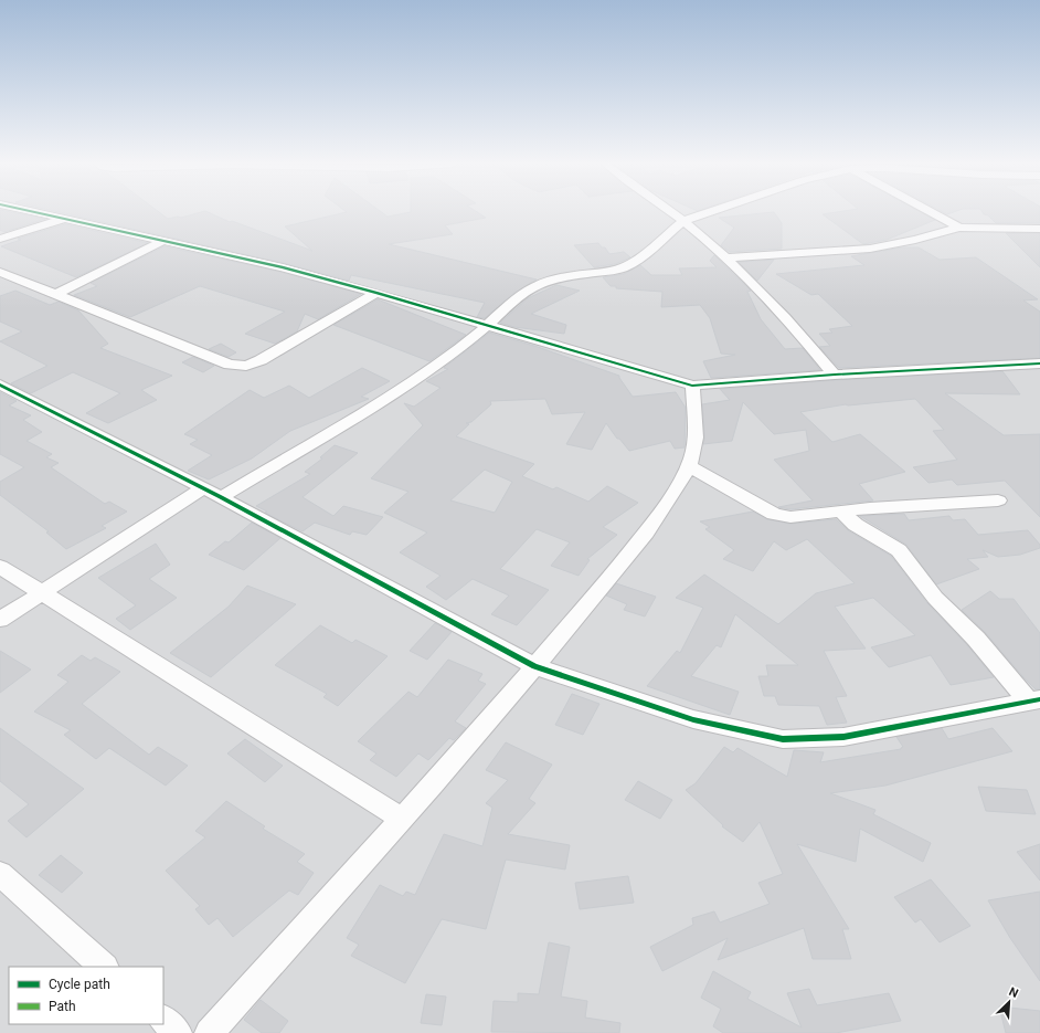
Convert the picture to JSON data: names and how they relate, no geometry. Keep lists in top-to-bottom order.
{
  "legend": ["Cycle path", "Path"],
  "north": "top right"
}
